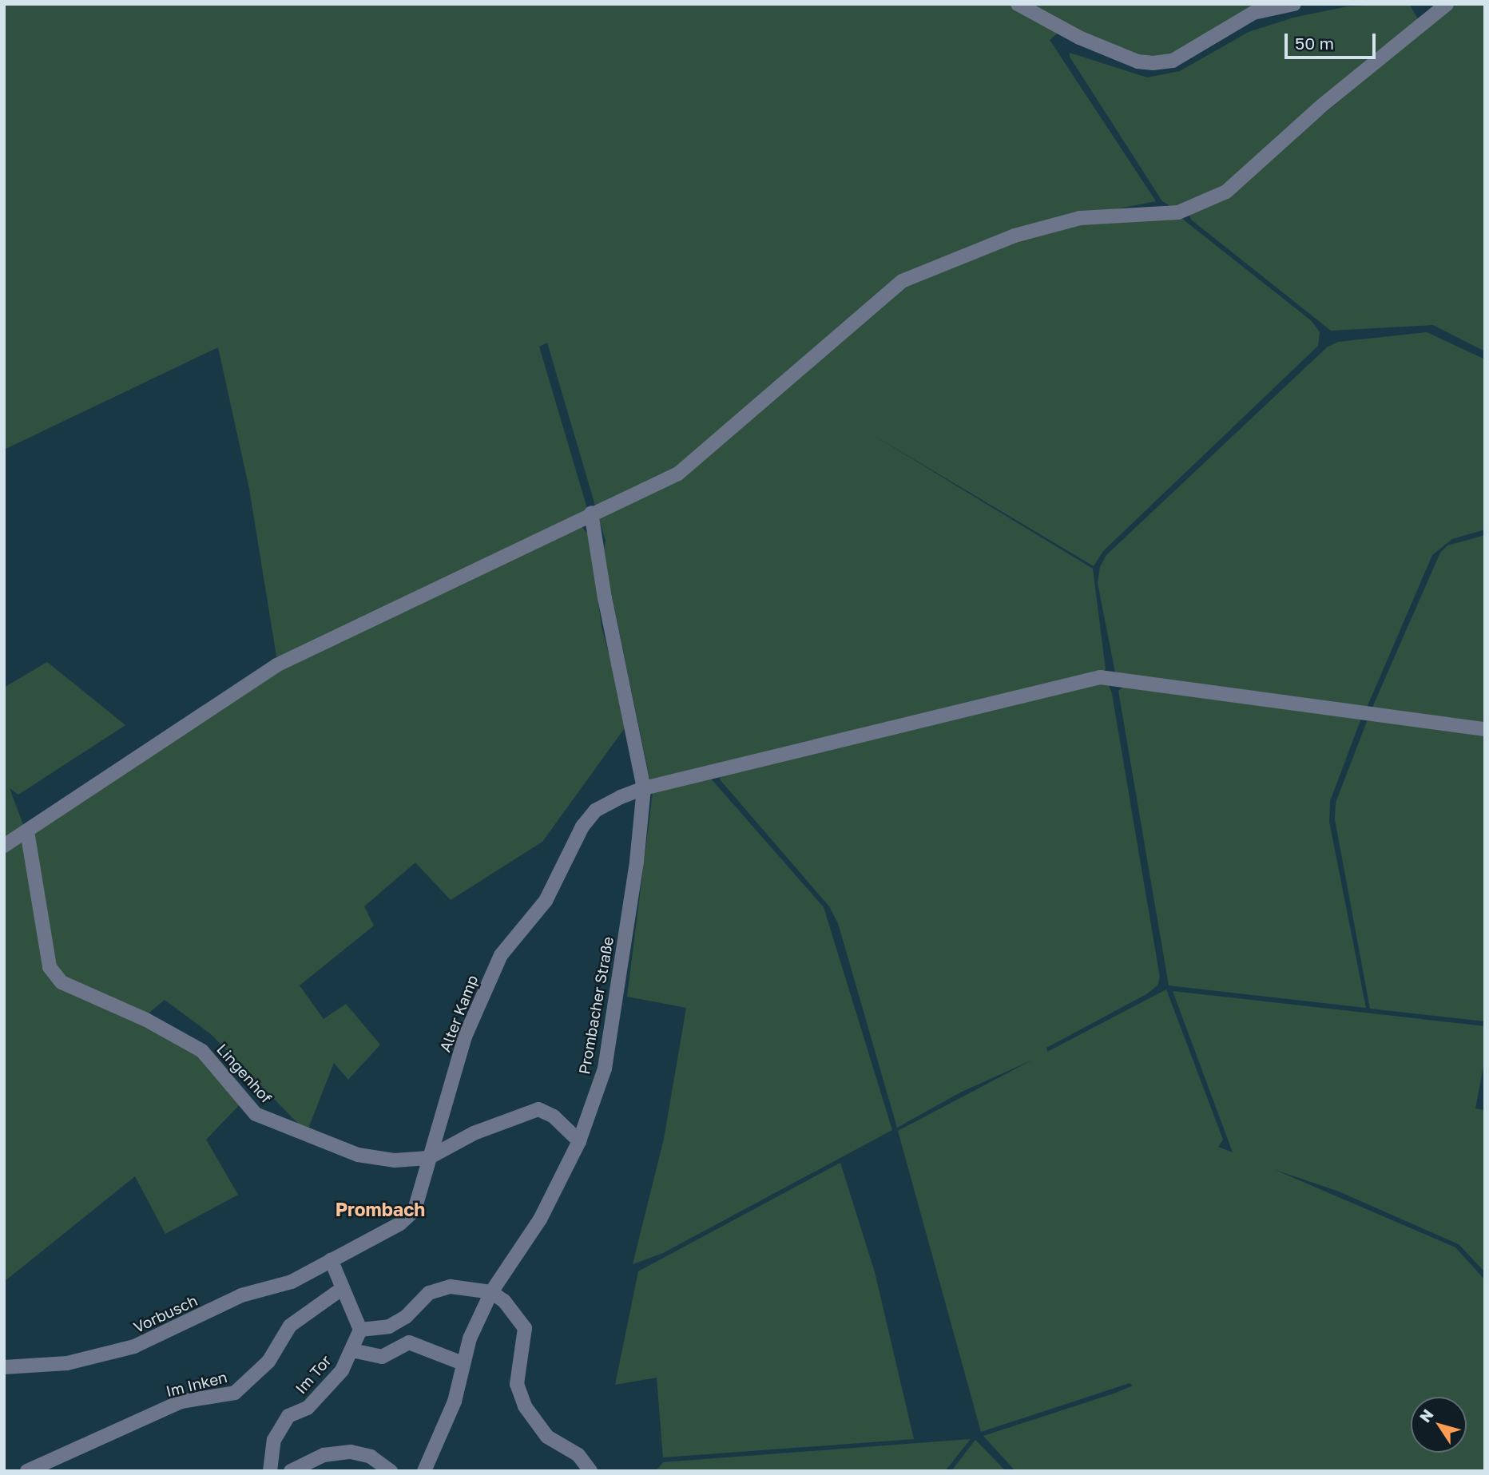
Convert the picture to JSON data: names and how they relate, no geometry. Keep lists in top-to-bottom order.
{
  "streets": {
    "street": [
      "Prombacher Straße",
      "Alter Kamp",
      "Lingenhof",
      "Vorbusch",
      "Im Tor",
      "Im Inken"
    ]
  },
  "crossings": [
    ["Prombacher Straße", "Alter Kamp"],
    ["Prombacher Straße", "Lingenhof"],
    ["Alter Kamp", "Lingenhof"],
    ["Alter Kamp", "Vorbusch"]
  ],
  "districts": ["Prombach"],
  "scale_bar": "50 m",
  "north": "top left"
}
